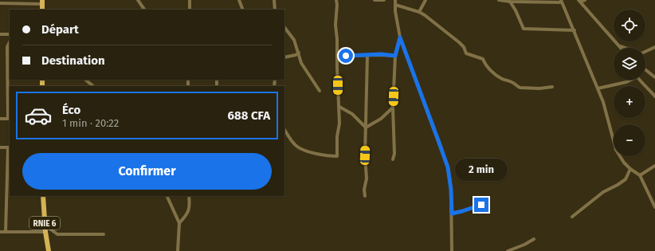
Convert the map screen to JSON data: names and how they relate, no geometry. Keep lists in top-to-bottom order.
{
  "streets": {
    "main road": ["RNIE 6"]
  },
  "page": {
    "map_buttons": ["+", "−"],
    "banner": ["Départ", "Destination"],
    "list": [
      {
        "name": "Éco",
        "note": "1 min · 20:22",
        "value": "688 CFA"
      }
    ],
    "buttons": "Confirmer",
    "bubble": "2 min"
  }
}
